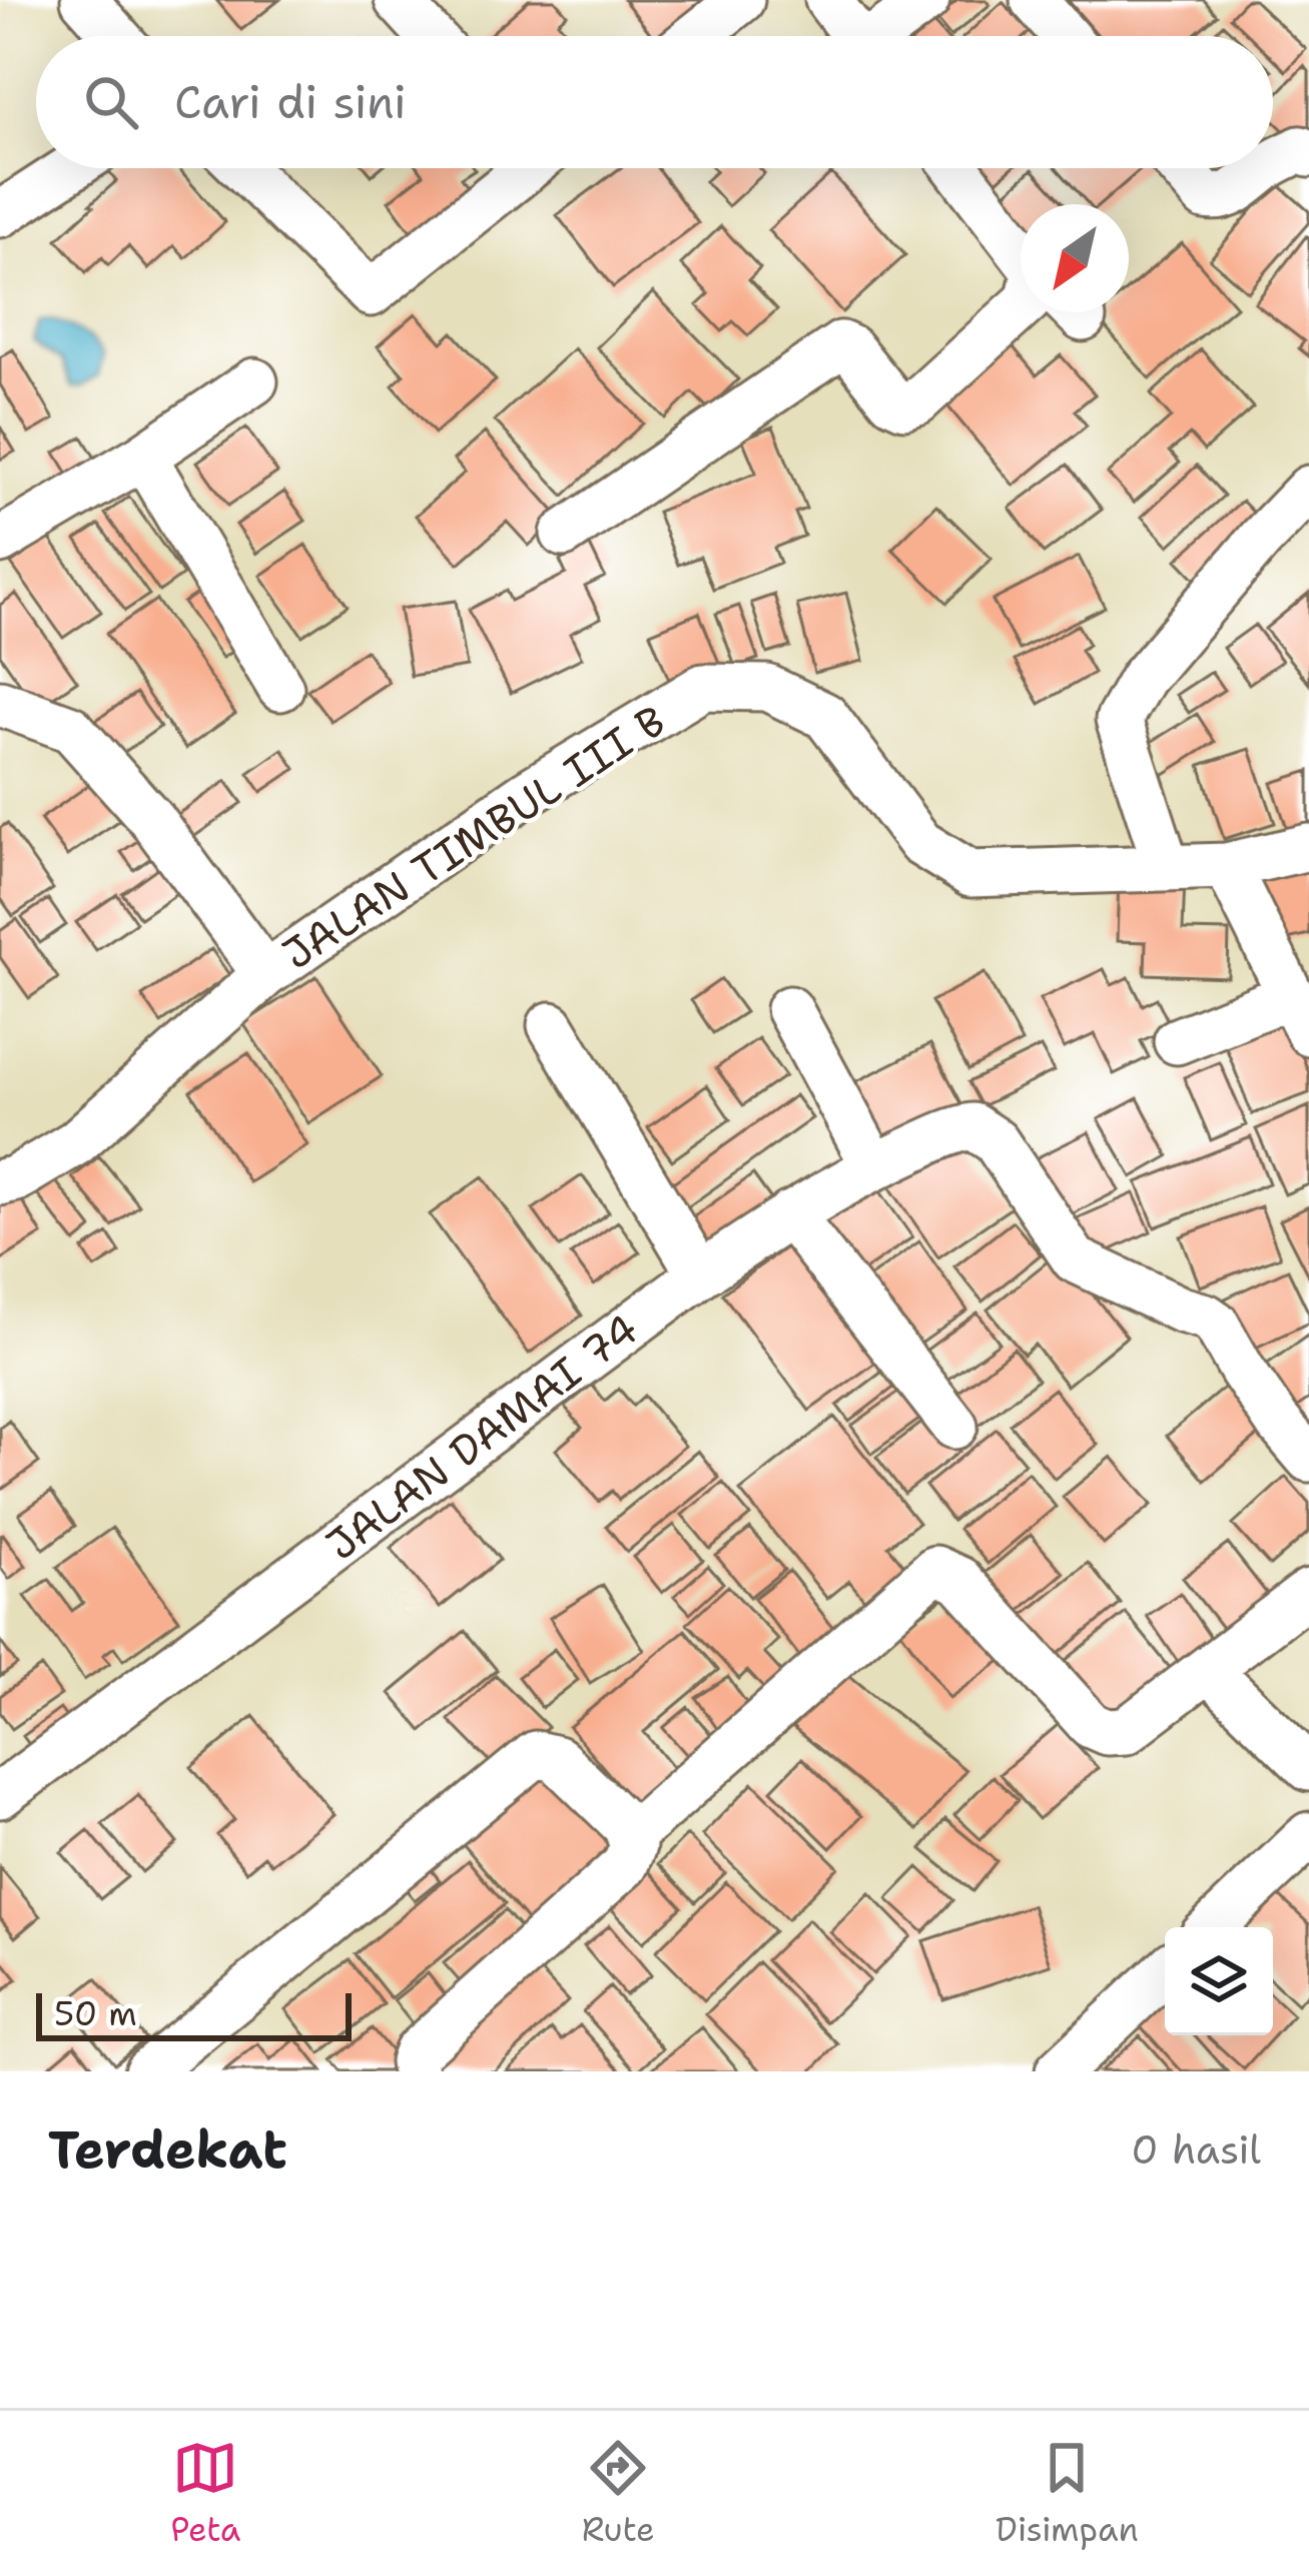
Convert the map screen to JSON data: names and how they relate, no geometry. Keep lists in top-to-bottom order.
{
  "streets": {
    "street": ["JALAN TIMBUL III B", "JALAN DAMAI 74"]
  },
  "scale_bar": "50 m",
  "north": "bottom left",
  "page": {
    "search": "Cari di sini",
    "scale": "50 m",
    "heading": ["Terdekat", "0 hasil"],
    "nav": ["Peta", "Rute", "Disimpan"]
  }
}
